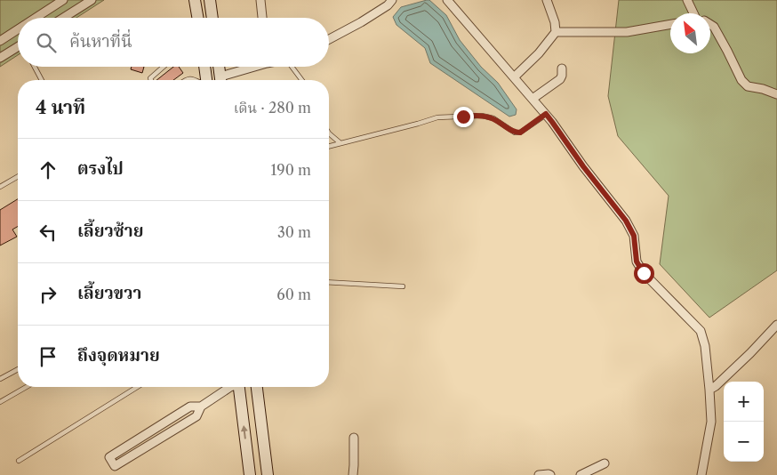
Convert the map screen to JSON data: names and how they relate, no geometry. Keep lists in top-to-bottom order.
{
  "north": "top left",
  "page": {
    "search": "ค้นหาที่นี่",
    "heading": ["4 นาที", "เดิน · 280 m"],
    "list": [
      ["ตรงไป", "190 m"],
      ["เลี้ยวซ้าย", "30 m"],
      ["เลี้ยวขวา", "60 m"],
      "ถึงจุดหมาย"
    ],
    "map_buttons": ["+", "−"]
  }
}
